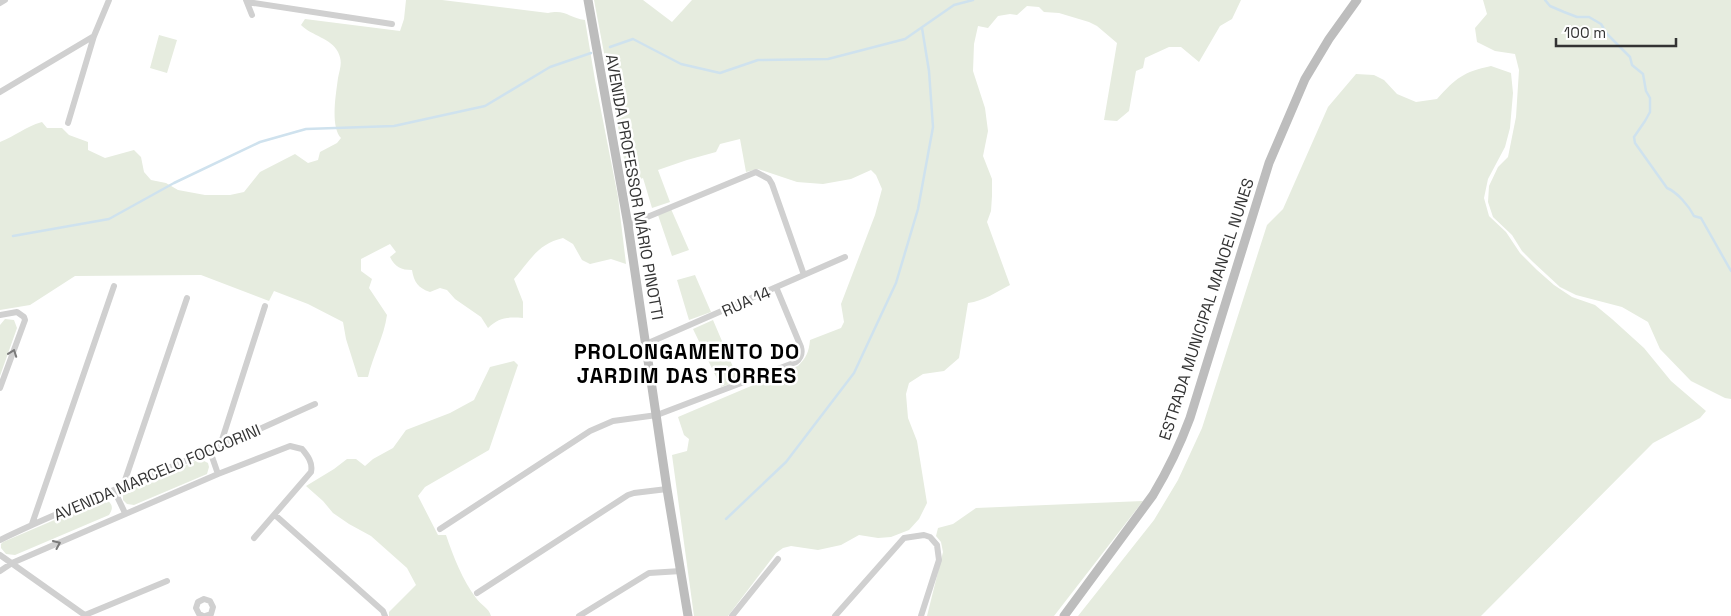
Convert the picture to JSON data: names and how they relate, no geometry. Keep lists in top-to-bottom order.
{
  "streets": {
    "main road": ["AVENIDA PROFESSOR MÁRIO PINOTTI", "ESTRADA MUNICIPAL MANOEL NUNES"],
    "street": ["RUA 14", "AVENIDA MARCELO FOCCORINI"]
  },
  "crossings": [
    ["AVENIDA PROFESSOR MÁRIO PINOTTI", "RUA 14"]
  ],
  "districts": ["PROLONGAMENTO DO JARDIM DAS TORRES"],
  "scale_bar": "100 m"
}
